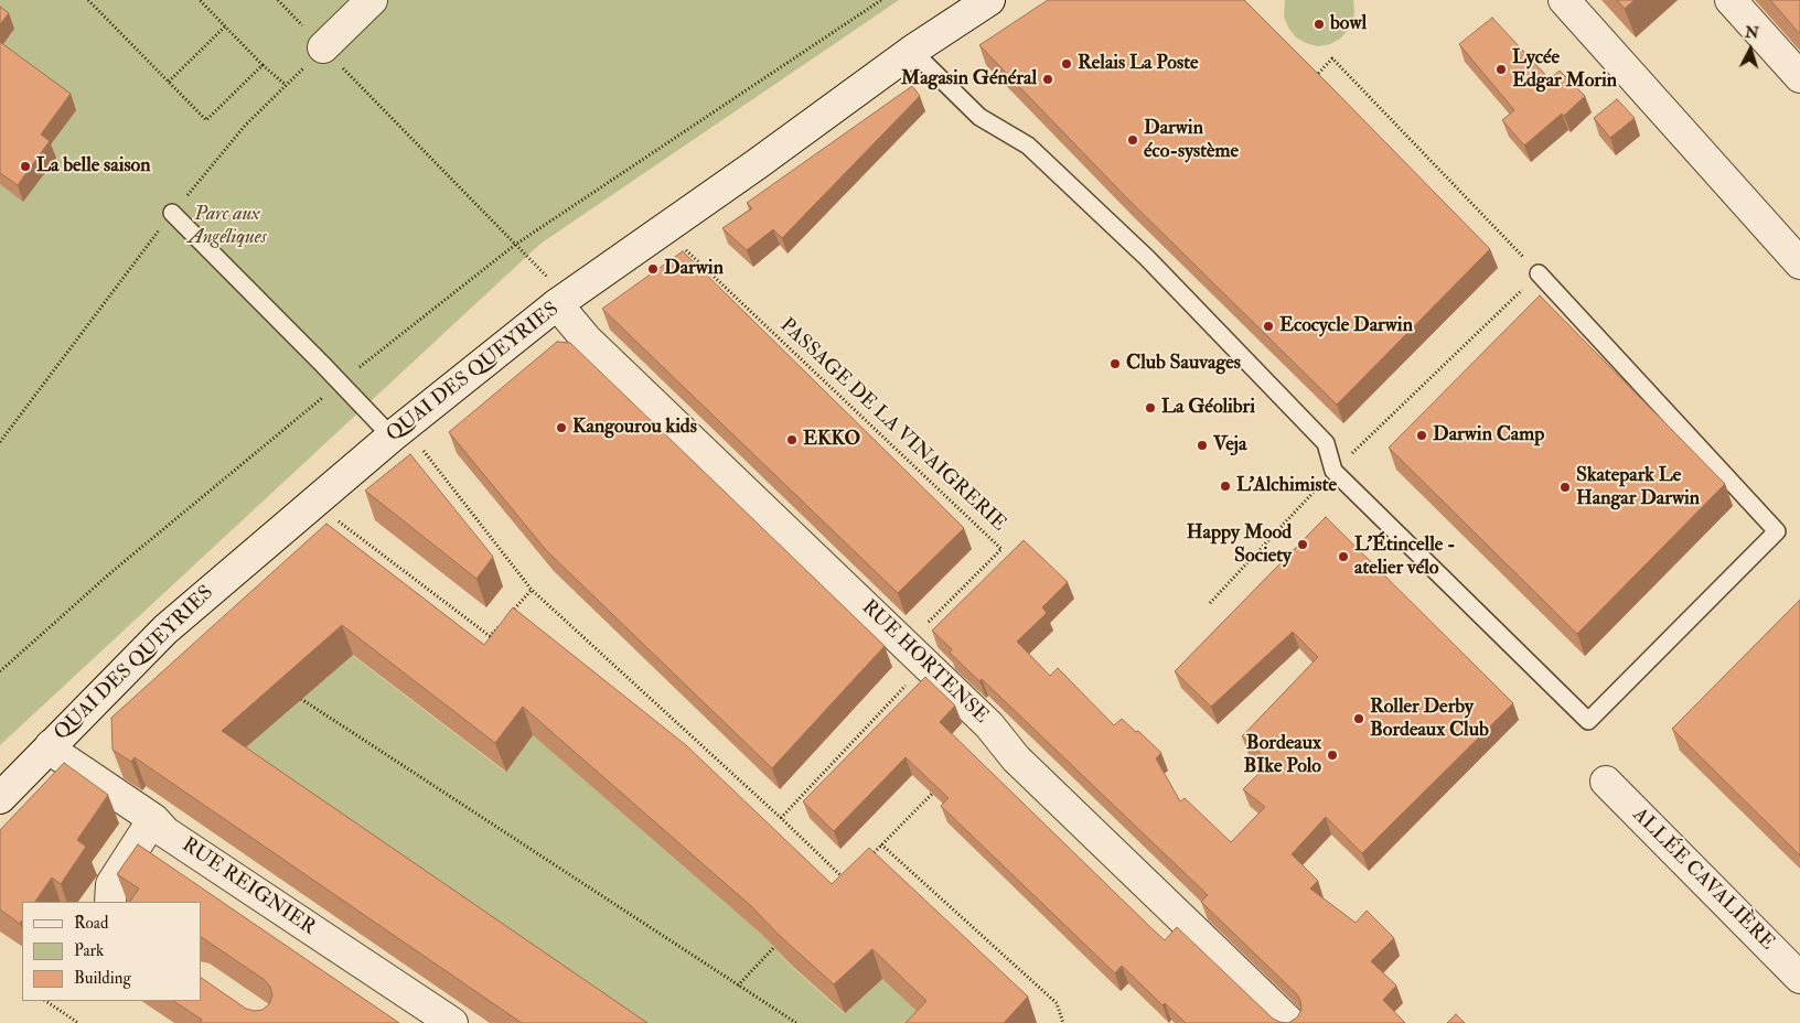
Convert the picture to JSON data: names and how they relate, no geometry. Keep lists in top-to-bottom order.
{
  "streets": {
    "street": [
      "QUAI DES QUEYRIES",
      "RUE HORTENSE",
      "ALLÉE CAVALIÈRE",
      "RUE REIGNIER"
    ],
    "path": ["PASSAGE DE LA VINAIGRERIE"]
  },
  "crossings": [
    ["QUAI DES QUEYRIES", "PASSAGE DE LA VINAIGRERIE"],
    ["QUAI DES QUEYRIES", "RUE HORTENSE"],
    ["QUAI DES QUEYRIES", "RUE REIGNIER"],
    ["PASSAGE DE LA VINAIGRERIE", "RUE HORTENSE"]
  ],
  "parks": ["Parc aux Angéliques"],
  "places": [
    "bowl",
    "Relais La Poste",
    "Lycée Edgar Morin",
    "Magasin Général",
    "Darwin éco-système",
    "La belle saison",
    "Darwin",
    "Ecocycle Darwin",
    "Club Sauvages",
    "La Géolibri",
    "Kangourou kids",
    "Darwin Camp",
    "EKKO",
    "Veja",
    "L'Alchimiste",
    "Skatepark Le Hangar Darwin",
    "Happy Mood Society",
    "L'Étincelle - atelier vélo",
    "Roller Derby Bordeaux Club",
    "Bordeaux BIke Polo"
  ],
  "legend": ["Road", "Park", "Building"],
  "north": "top"
}
